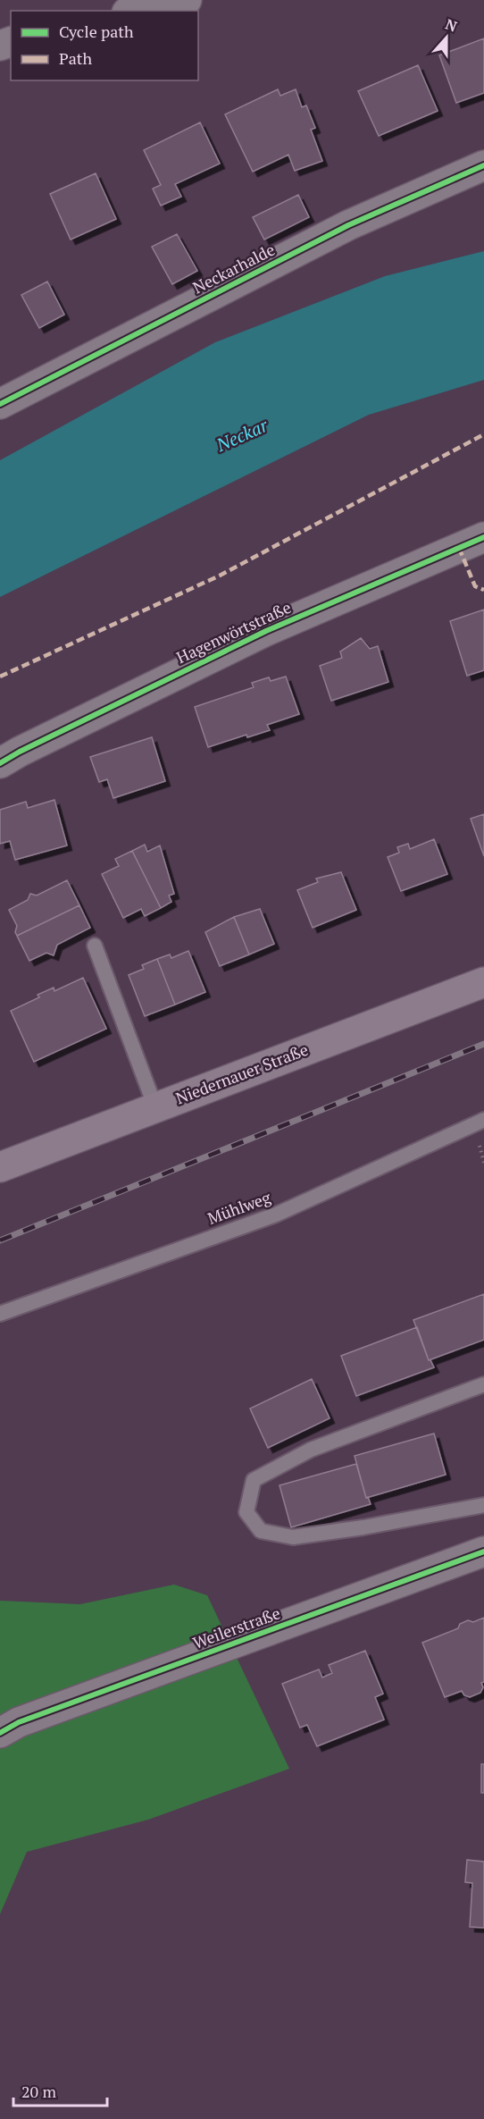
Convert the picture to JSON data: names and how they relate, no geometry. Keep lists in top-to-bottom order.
{
  "streets": {
    "main road": ["Niedernauer Straße"],
    "street": ["Neckarhalde", "Hagenwörtstraße", "Weilerstraße"],
    "lane": ["Mühlweg"]
  },
  "water": ["Neckar"],
  "legend": ["Cycle path", "Path"],
  "scale_bar": "20 m",
  "north": "top"
}
